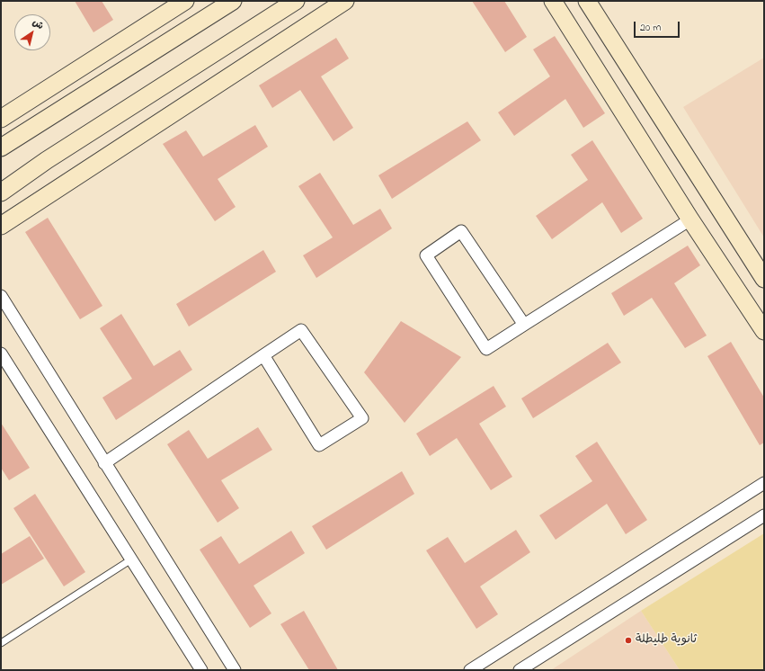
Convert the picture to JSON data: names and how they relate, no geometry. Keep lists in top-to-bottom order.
{
  "places": ["ثانوية طليطلة"],
  "scale_bar": "20 m",
  "north": "top right"
}
